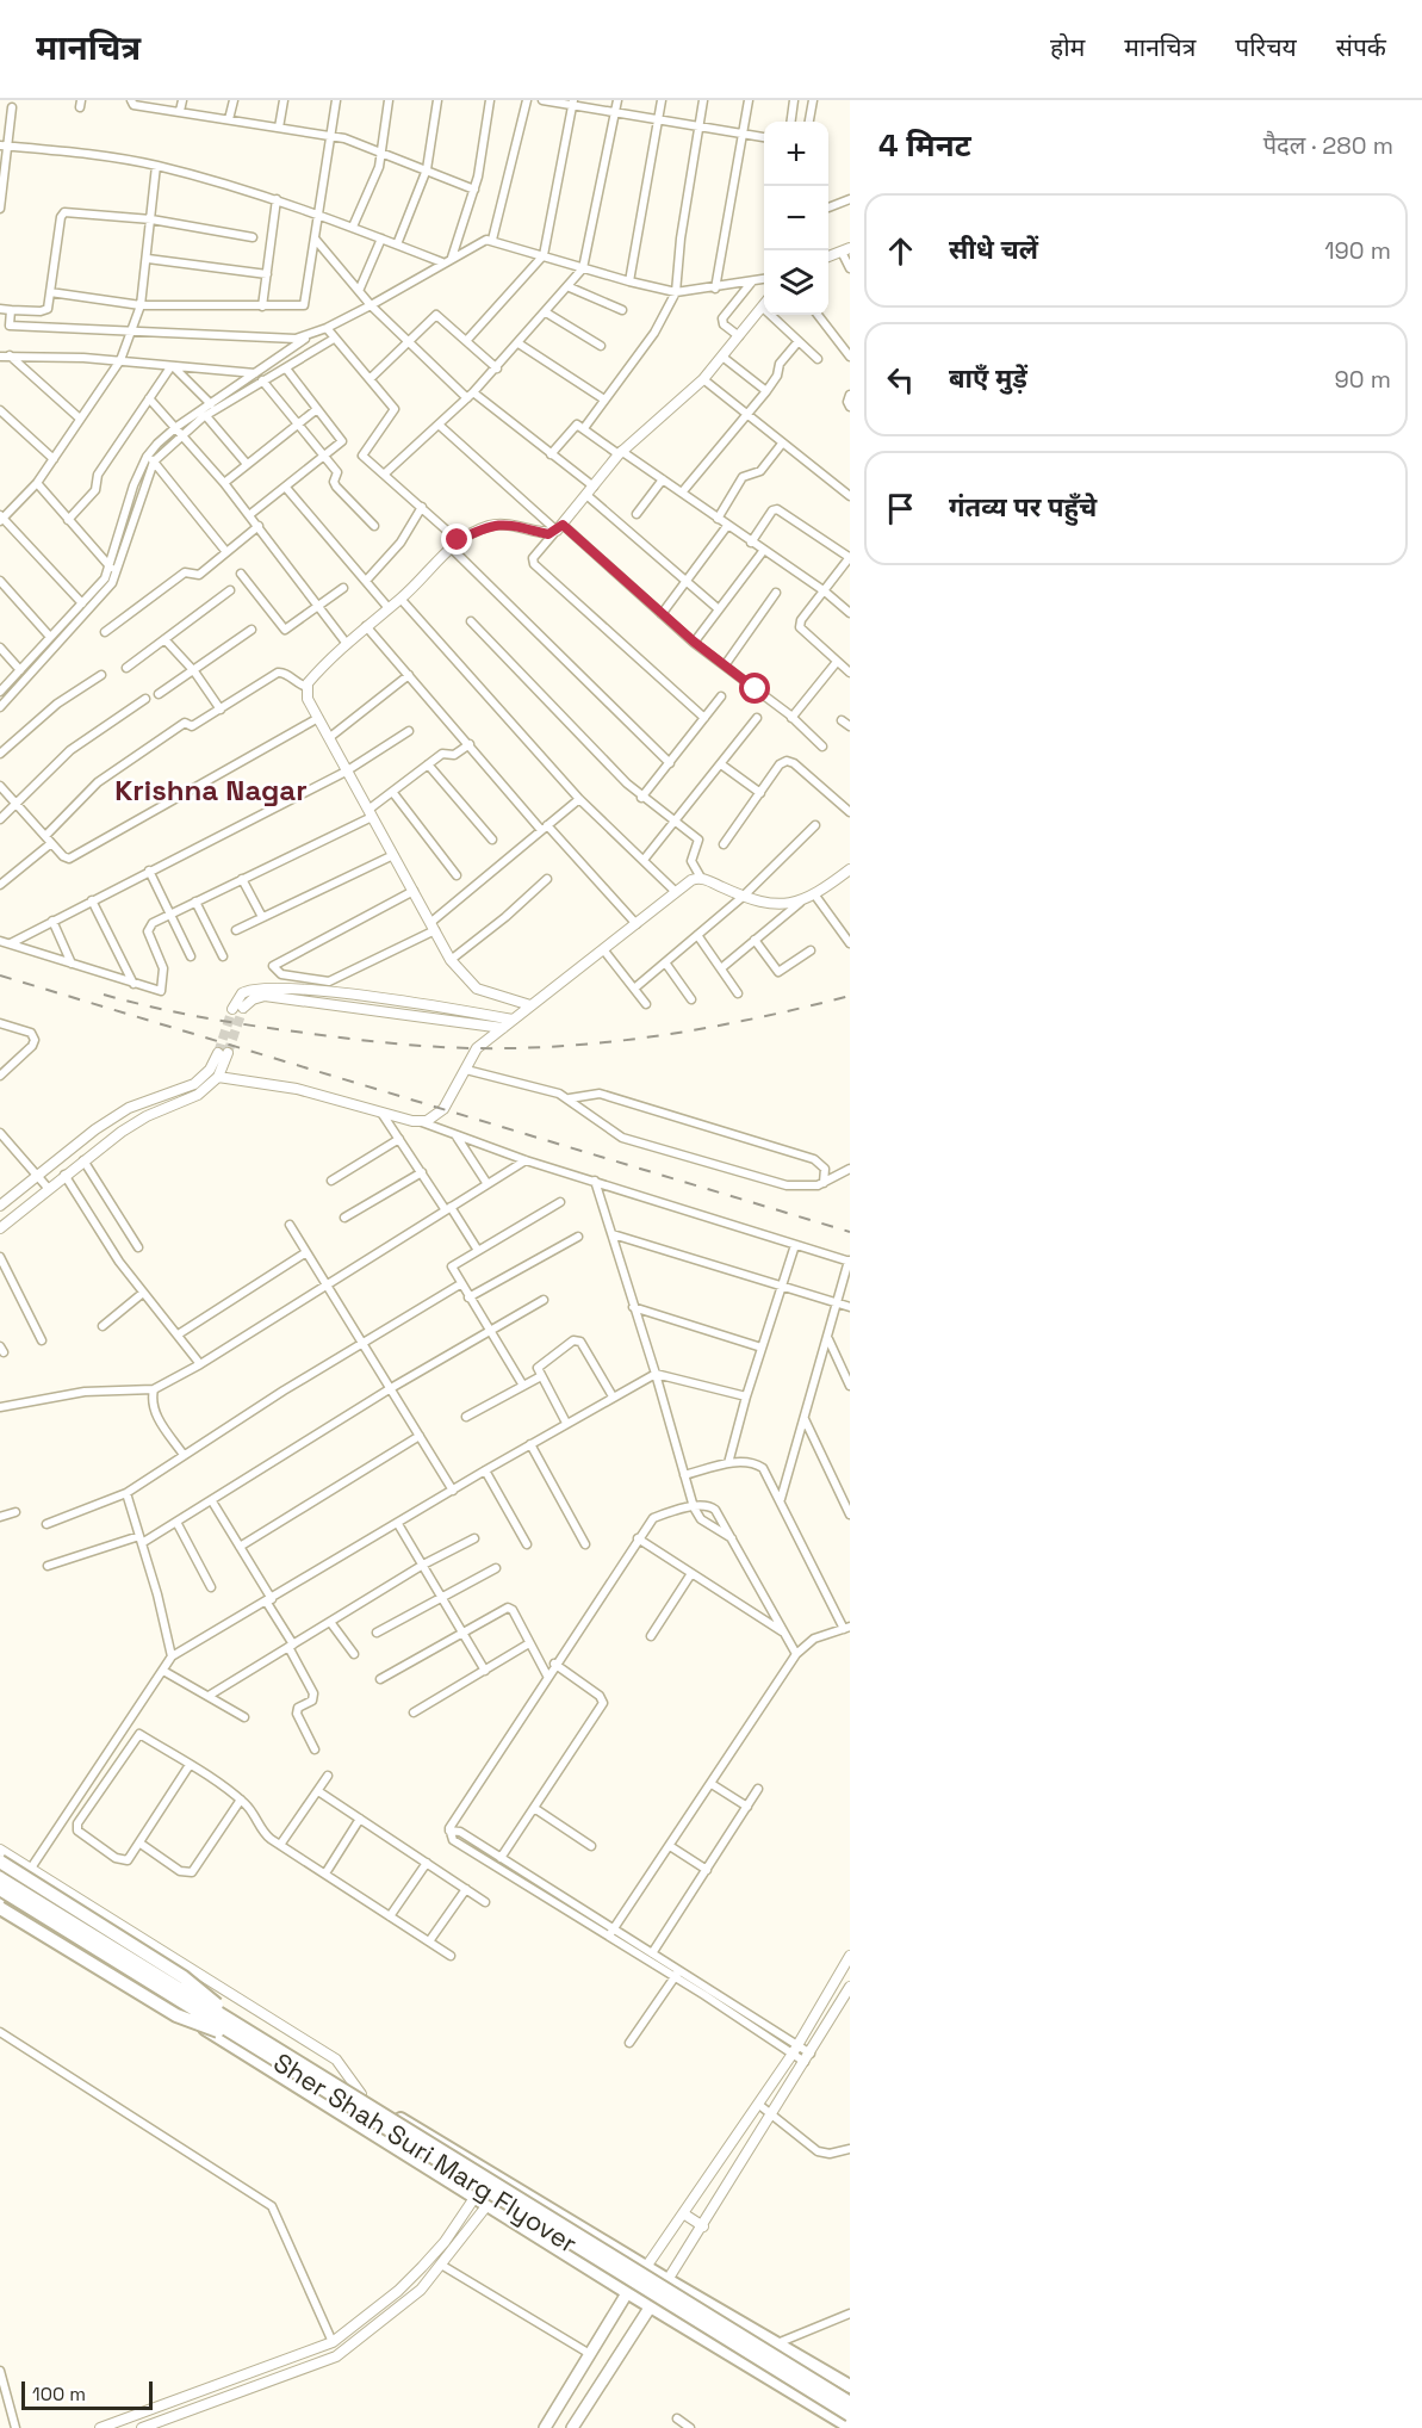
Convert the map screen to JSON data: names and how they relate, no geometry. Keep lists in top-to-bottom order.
{
  "streets": {
    "highway": ["Sher Shah Suri Marg Flyover"]
  },
  "districts": ["Krishna Nagar"],
  "scale_bar": "100 m",
  "page": {
    "header": "मानचित्र",
    "nav": [
      "होम",
      "मानचित्र",
      "परिचय",
      "संपर्क"
    ],
    "heading": ["4 मिनट", "पैदल · 280 m"],
    "map_buttons": ["+", "−"],
    "list": [
      ["सीधे चलें", "190 m"],
      ["बाएँ मुड़ें", "90 m"],
      "गंतव्य पर पहुँचे"
    ],
    "scale": "100 m"
  }
}
